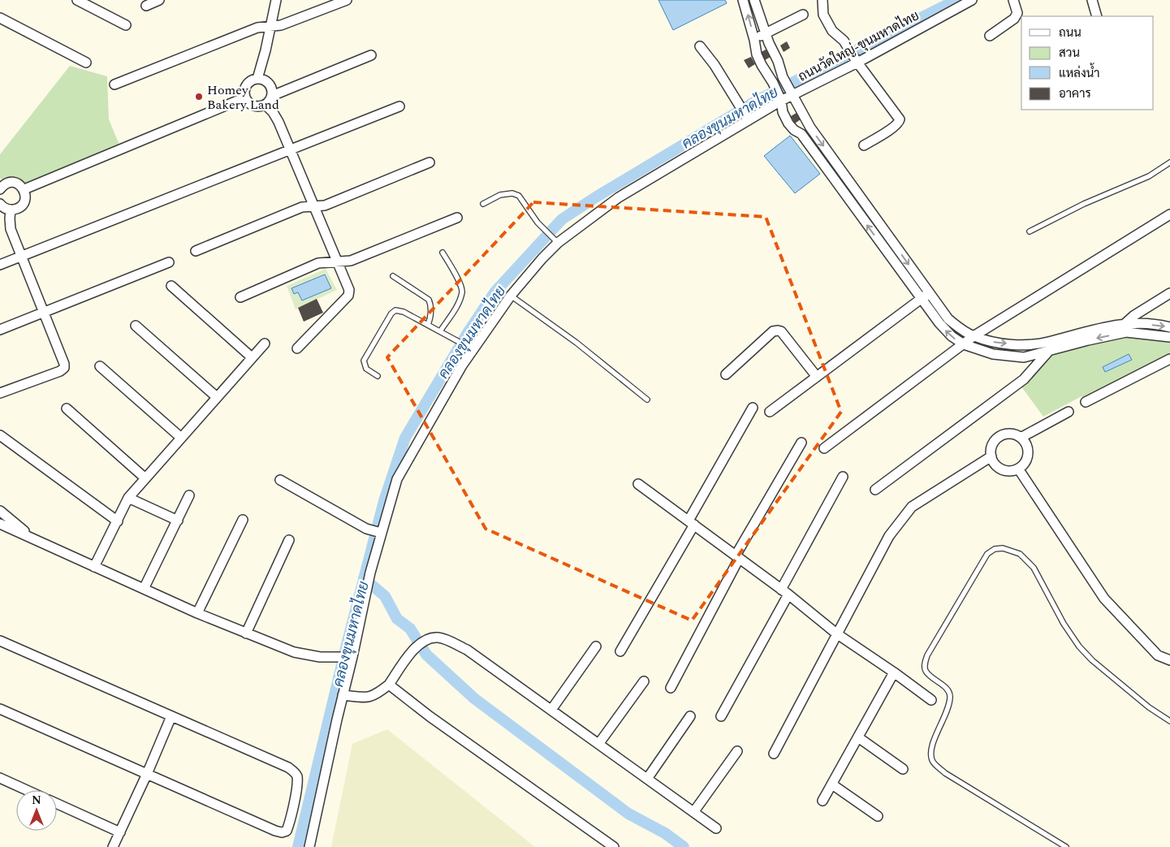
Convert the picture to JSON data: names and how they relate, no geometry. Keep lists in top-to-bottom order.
{
  "streets": {
    "street": ["ถนนวัดใหญ่-ขุนมหาดไทย"]
  },
  "water": ["คลองขุนมหาดไทย"],
  "places": ["Homey Bakery Land"],
  "legend": [
    "ถนน",
    "สวน",
    "แหล่งน้ำ",
    "อาคาร"
  ],
  "north": "top"
}
